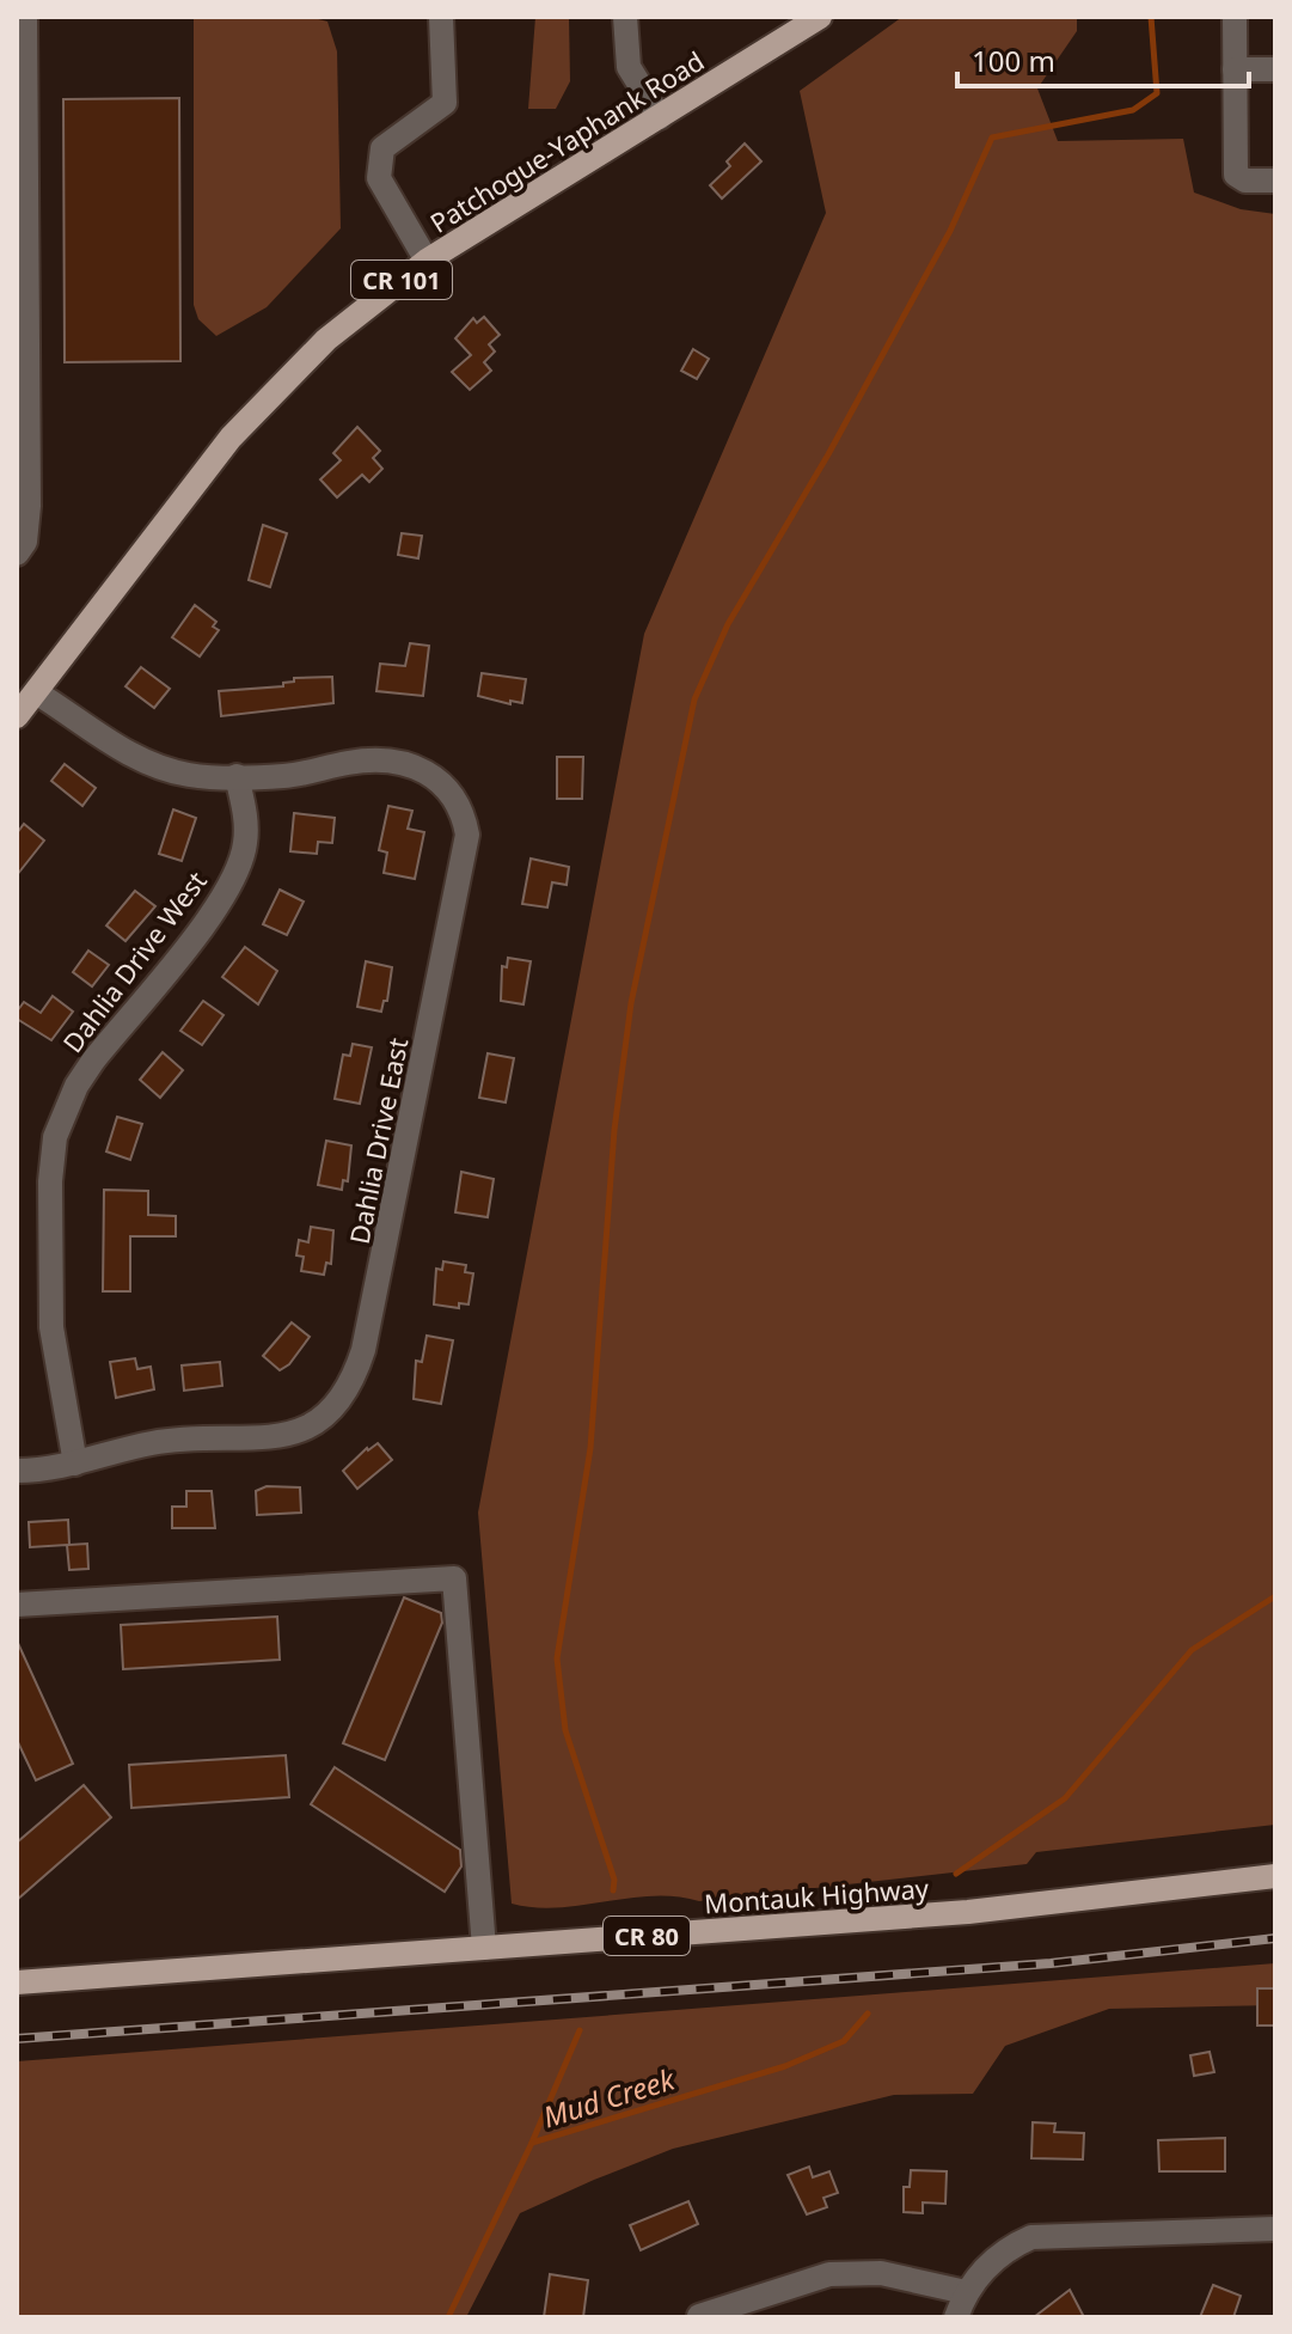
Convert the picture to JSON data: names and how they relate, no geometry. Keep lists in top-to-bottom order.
{
  "streets": {
    "main road": [
      "Patchogue-Yaphank Road",
      "CR 101",
      "Montauk Highway",
      "CR 80"
    ],
    "street": ["Dahlia Drive West", "Dahlia Drive East"]
  },
  "crossings": [
    ["Patchogue-Yaphank Road", "Dahlia Drive East"],
    ["Dahlia Drive West", "Dahlia Drive East"]
  ],
  "water": ["Mud Creek"],
  "scale_bar": "100 m"
}
